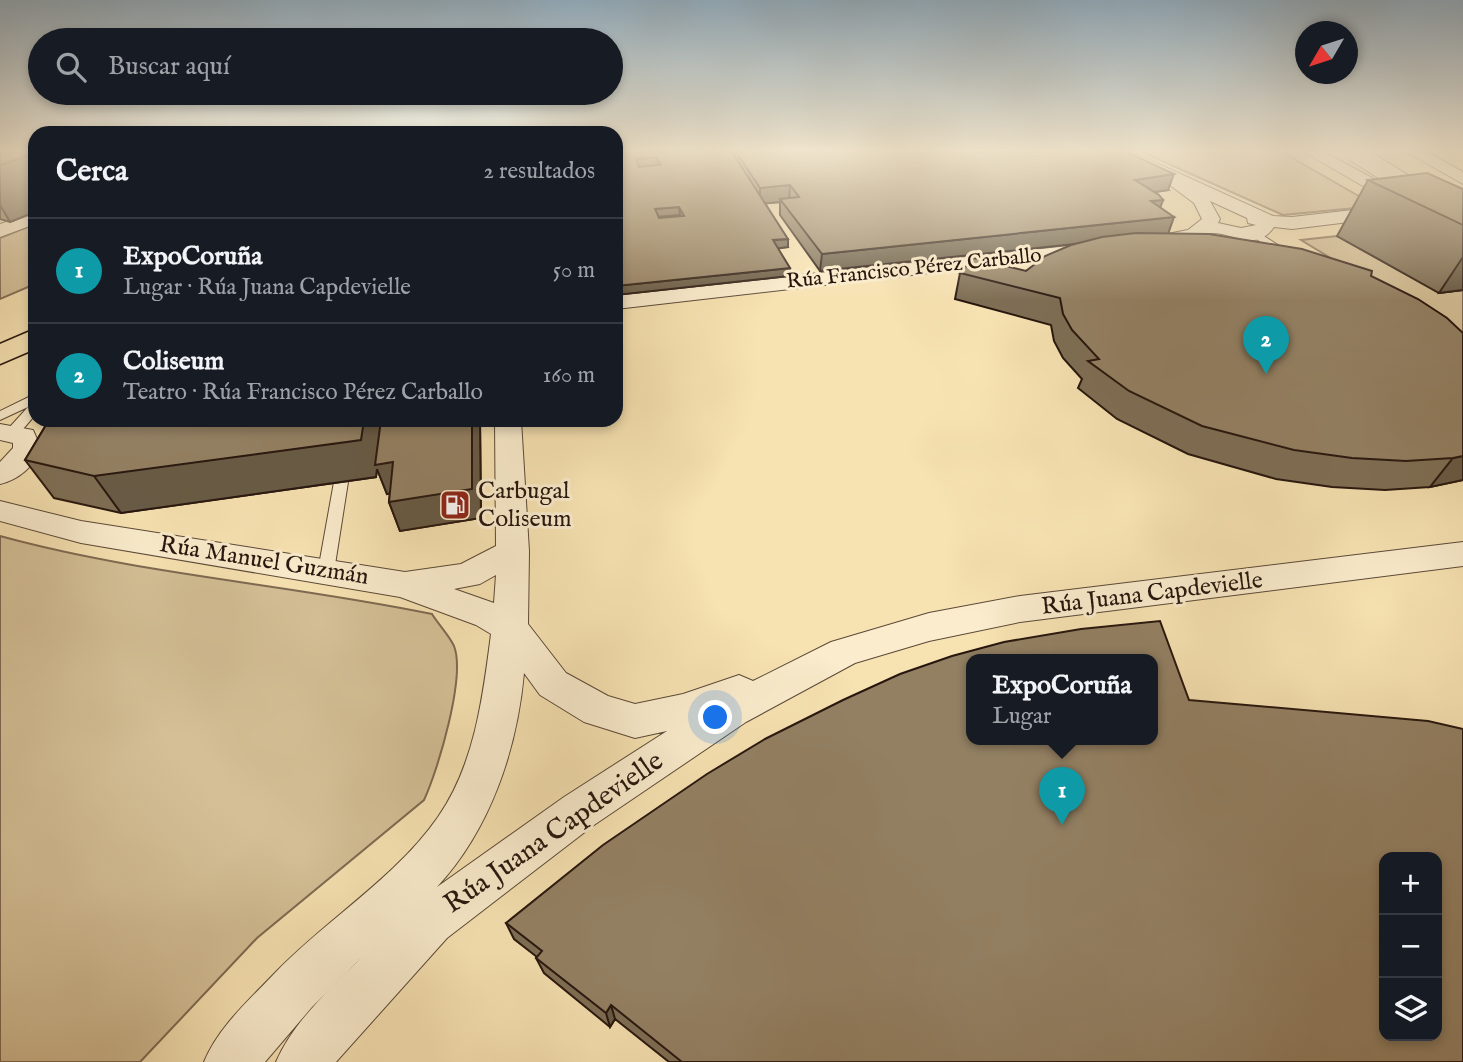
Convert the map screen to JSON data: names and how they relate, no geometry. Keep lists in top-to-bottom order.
{
  "streets": {
    "street": ["Rúa Francisco Pérez Carballo", "Rúa Manuel Guzmán", "Rúa Juana Capdevielle"]
  },
  "crossings": [
    ["Rúa Manuel Guzmán", "Rúa Juana Capdevielle"]
  ],
  "places": {
    "fuel station": ["Carbugal Coliseum"]
  },
  "north": "bottom left",
  "page": {
    "search": "Buscar aquí",
    "heading": ["Cerca", "2 resultados"],
    "list": [
      {
        "mark": "1",
        "name": "ExpoCoruña",
        "note": "Lugar · Rúa Juana Capdevielle",
        "value": "50 m"
      },
      {
        "mark": "2",
        "name": "Coliseum",
        "note": "Teatro · Rúa Francisco Pérez Carballo",
        "value": "160 m"
      }
    ],
    "pins": ["2", "1"],
    "popup": ["ExpoCoruña", "Lugar"],
    "map_buttons": ["+", "−"]
  }
}
